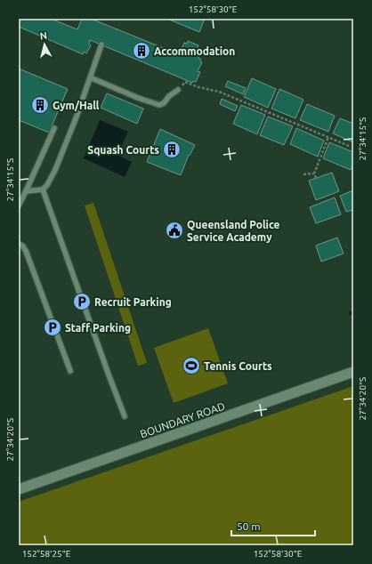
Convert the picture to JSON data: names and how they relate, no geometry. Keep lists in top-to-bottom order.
{
  "streets": {
    "street": ["BOUNDARY ROAD"]
  },
  "places": {
    "building": ["Accommodation", "Gym/Hall", "Squash Courts"],
    "public building": ["Queensland Police Service Academy"],
    "parking": ["Recruit Parking", "Staff Parking"],
    "sports": ["Tennis Courts"]
  },
  "scale_bar": "50 m",
  "north": "top",
  "coordinates": [
    "152°58'30\"E",
    "27°34'15\"S",
    "27°34'20\"S",
    "152°58'25\"E"
  ]
}
